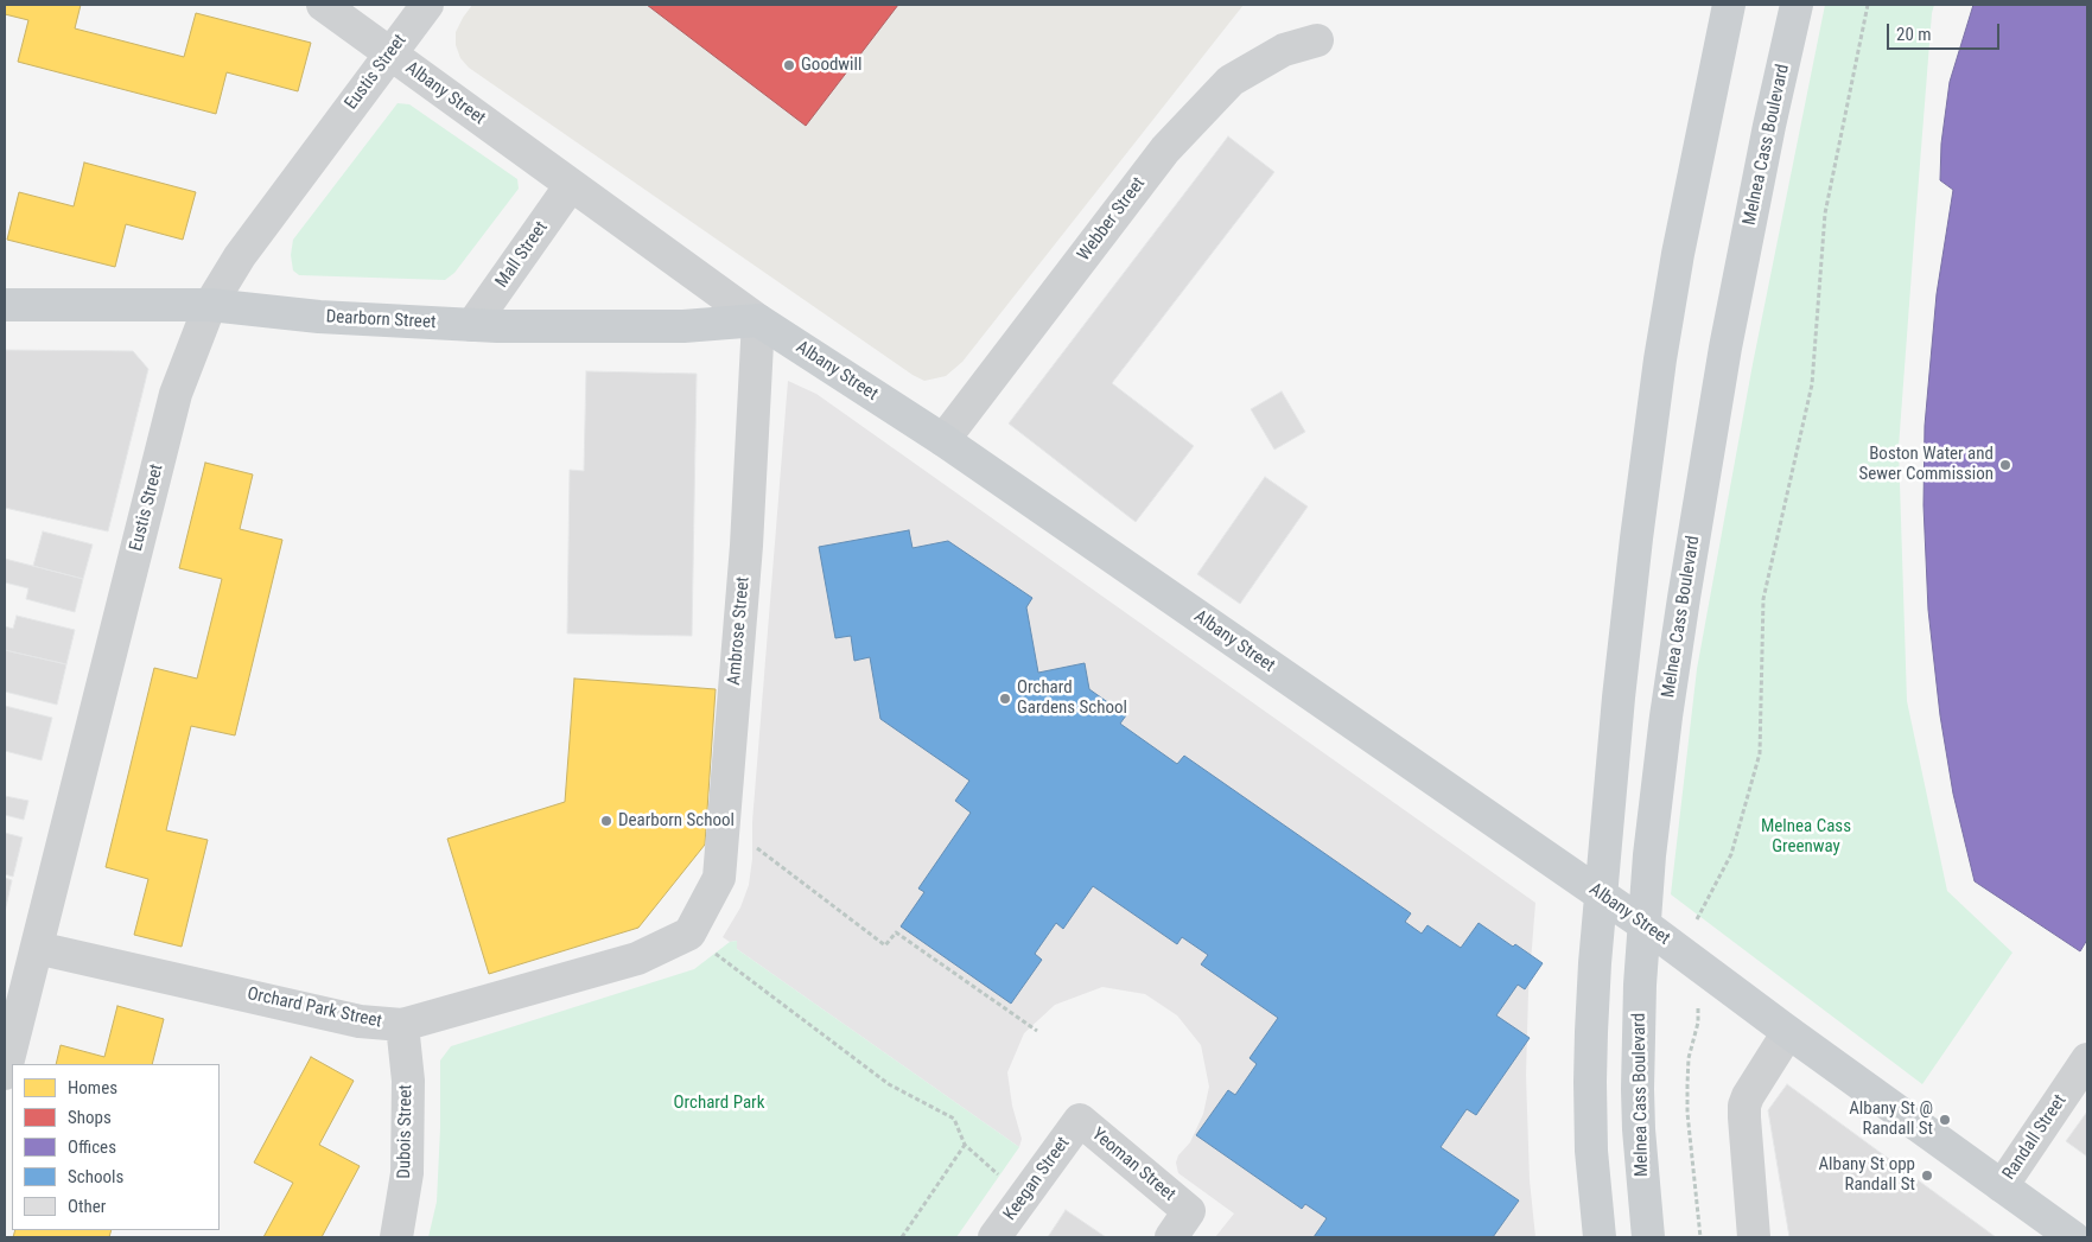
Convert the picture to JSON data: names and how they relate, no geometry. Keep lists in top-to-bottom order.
{
  "streets": {
    "main road": ["Albany Street", "Melnea Cass Boulevard", "Dearborn Street"],
    "street": [
      "Eustis Street",
      "Webber Street",
      "Mall Street",
      "Ambrose Street",
      "Orchard Park Street",
      "Dubois Street",
      "Randall Street",
      "Yeoman Street",
      "Keegan Street"
    ]
  },
  "crossings": [
    ["Eustis Street", "Albany Street"],
    ["Eustis Street", "Dearborn Street"],
    ["Eustis Street", "Orchard Park Street"],
    ["Albany Street", "Melnea Cass Boulevard"],
    ["Albany Street", "Webber Street"],
    ["Albany Street", "Mall Street"],
    ["Albany Street", "Dearborn Street"],
    ["Albany Street", "Ambrose Street"],
    ["Albany Street", "Randall Street"],
    ["Mall Street", "Dearborn Street"],
    ["Dearborn Street", "Ambrose Street"],
    ["Ambrose Street", "Orchard Park Street"],
    ["Orchard Park Street", "Dubois Street"],
    ["Yeoman Street", "Keegan Street"]
  ],
  "parks": ["Melnea Cass Greenway", "Orchard Park"],
  "places": [
    "Goodwill",
    "Boston Water and Sewer Commission",
    "Orchard Gardens School",
    "Dearborn School",
    "Albany St @ Randall St",
    "Albany St opp Randall St"
  ],
  "legend": [
    "Homes",
    "Shops",
    "Offices",
    "Schools",
    "Other"
  ],
  "scale_bar": "20 m"
}
